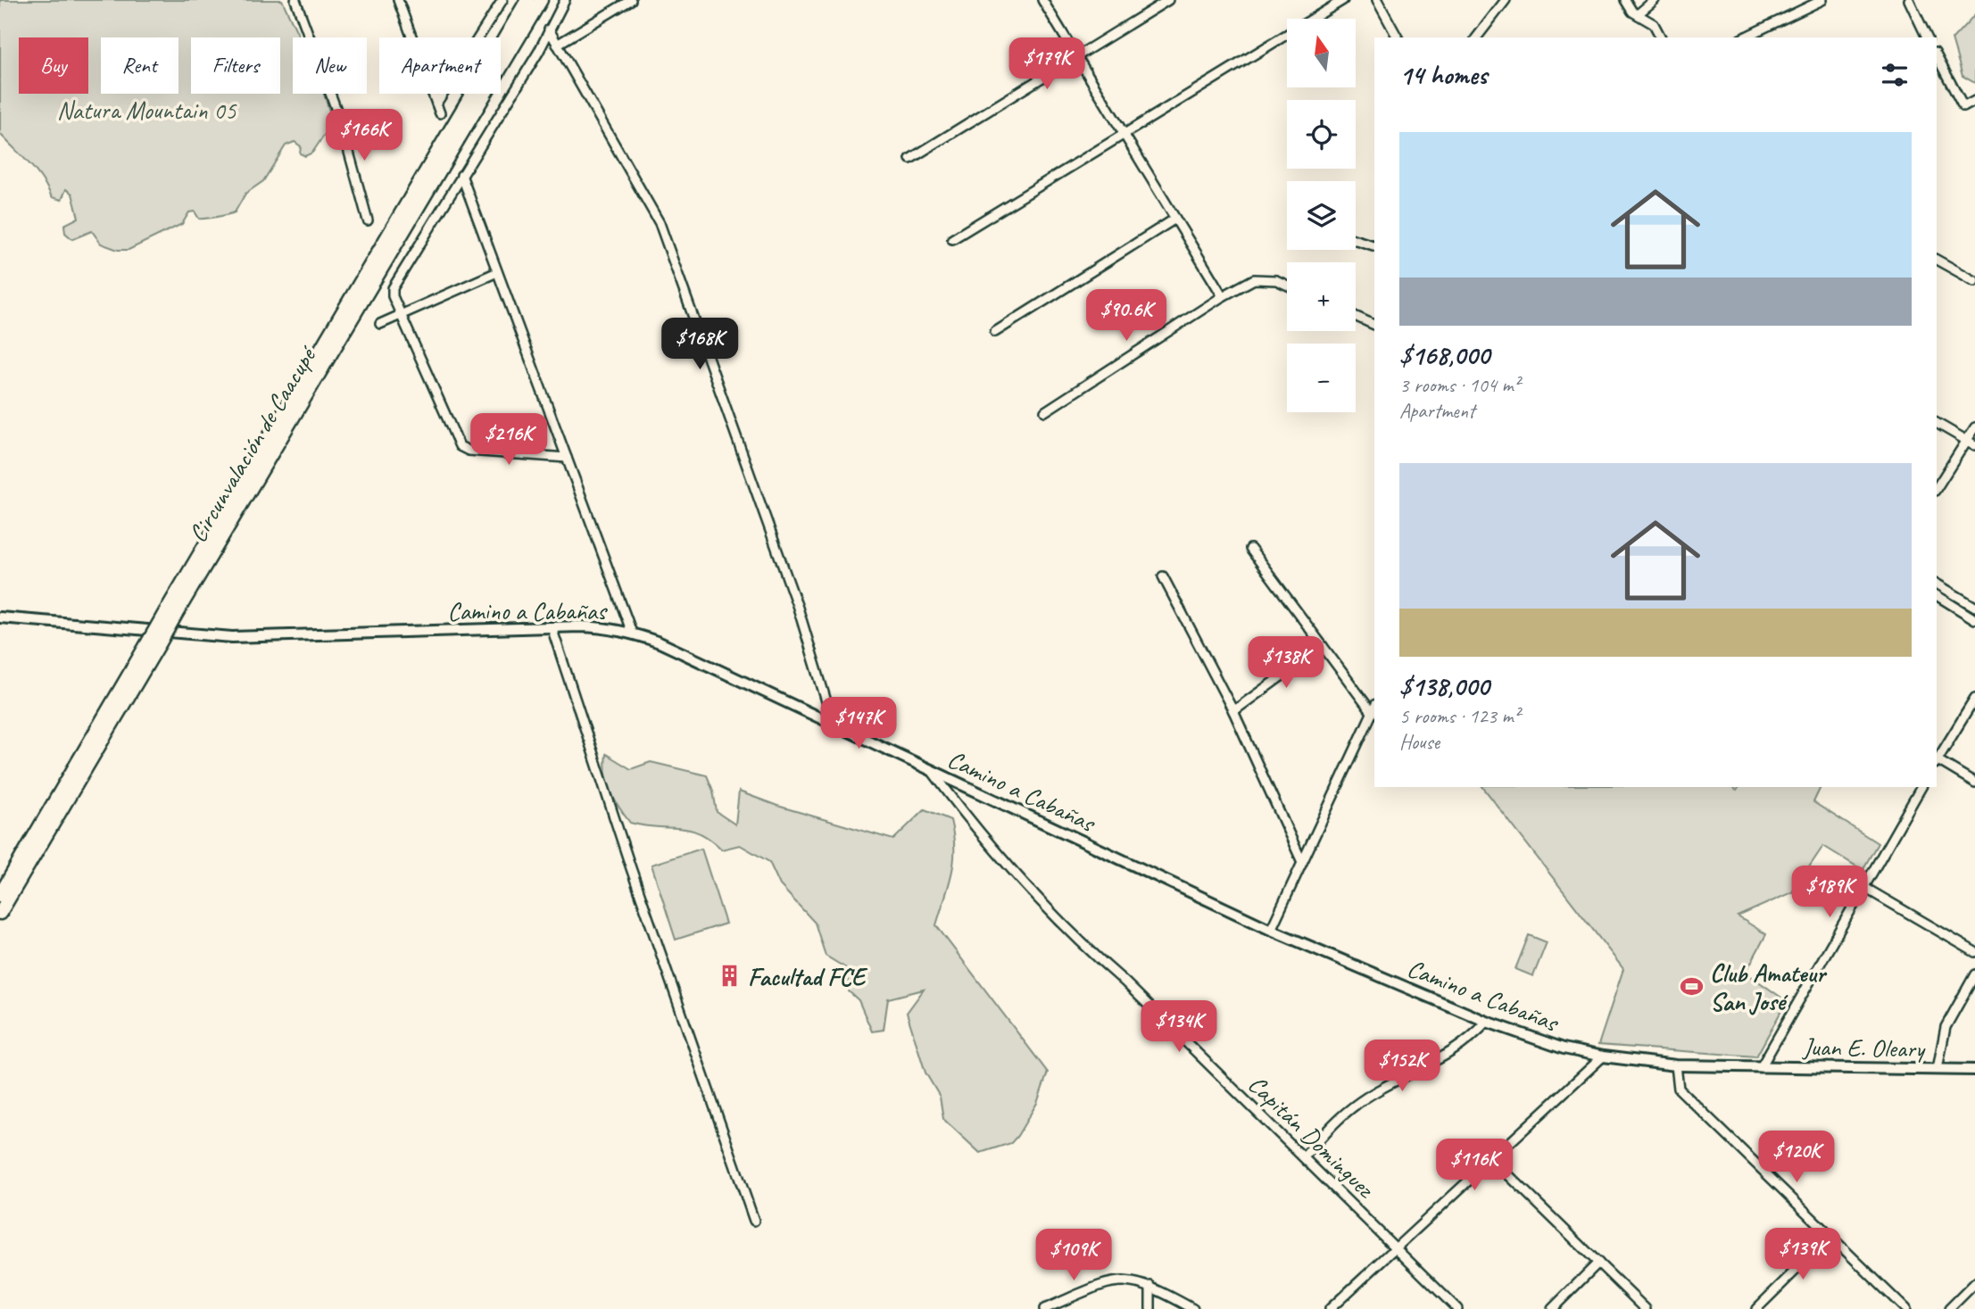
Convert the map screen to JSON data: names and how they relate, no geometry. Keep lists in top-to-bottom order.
{
  "streets": {
    "highway": ["Circunvalación de Caacupé"],
    "street": ["Camino a Cabañas", "Juan E. Oleary", "Capitán Dominguez"]
  },
  "crossings": [
    ["Camino a Cabañas", "Juan E. Oleary"],
    ["Camino a Cabañas", "Capitán Dominguez"]
  ],
  "parks": ["Natura Mountain 05"],
  "places": {
    "building": ["Facultad FCE"],
    "sports": ["Club Amateur San José"]
  },
  "north": "top",
  "page": {
    "map_buttons": ["+", "−"],
    "price": [
      "$179K",
      "$166K",
      "$90.6K",
      "$168K",
      "$216K",
      "$138K",
      "$147K",
      "$189K",
      "$134K",
      "$152K",
      "$120K",
      "$116K",
      "$139K",
      "$109K"
    ],
    "chip": [
      "Buy",
      "Rent",
      "Filters",
      "New",
      "Apartment"
    ],
    "heading": "14 homes",
    "list": [
      {
        "name": "$168,000",
        "note": "3 rooms · 104 m² · Apartment"
      },
      {
        "name": "$138,000",
        "note": "5 rooms · 123 m² · House"
      }
    ]
  }
}
